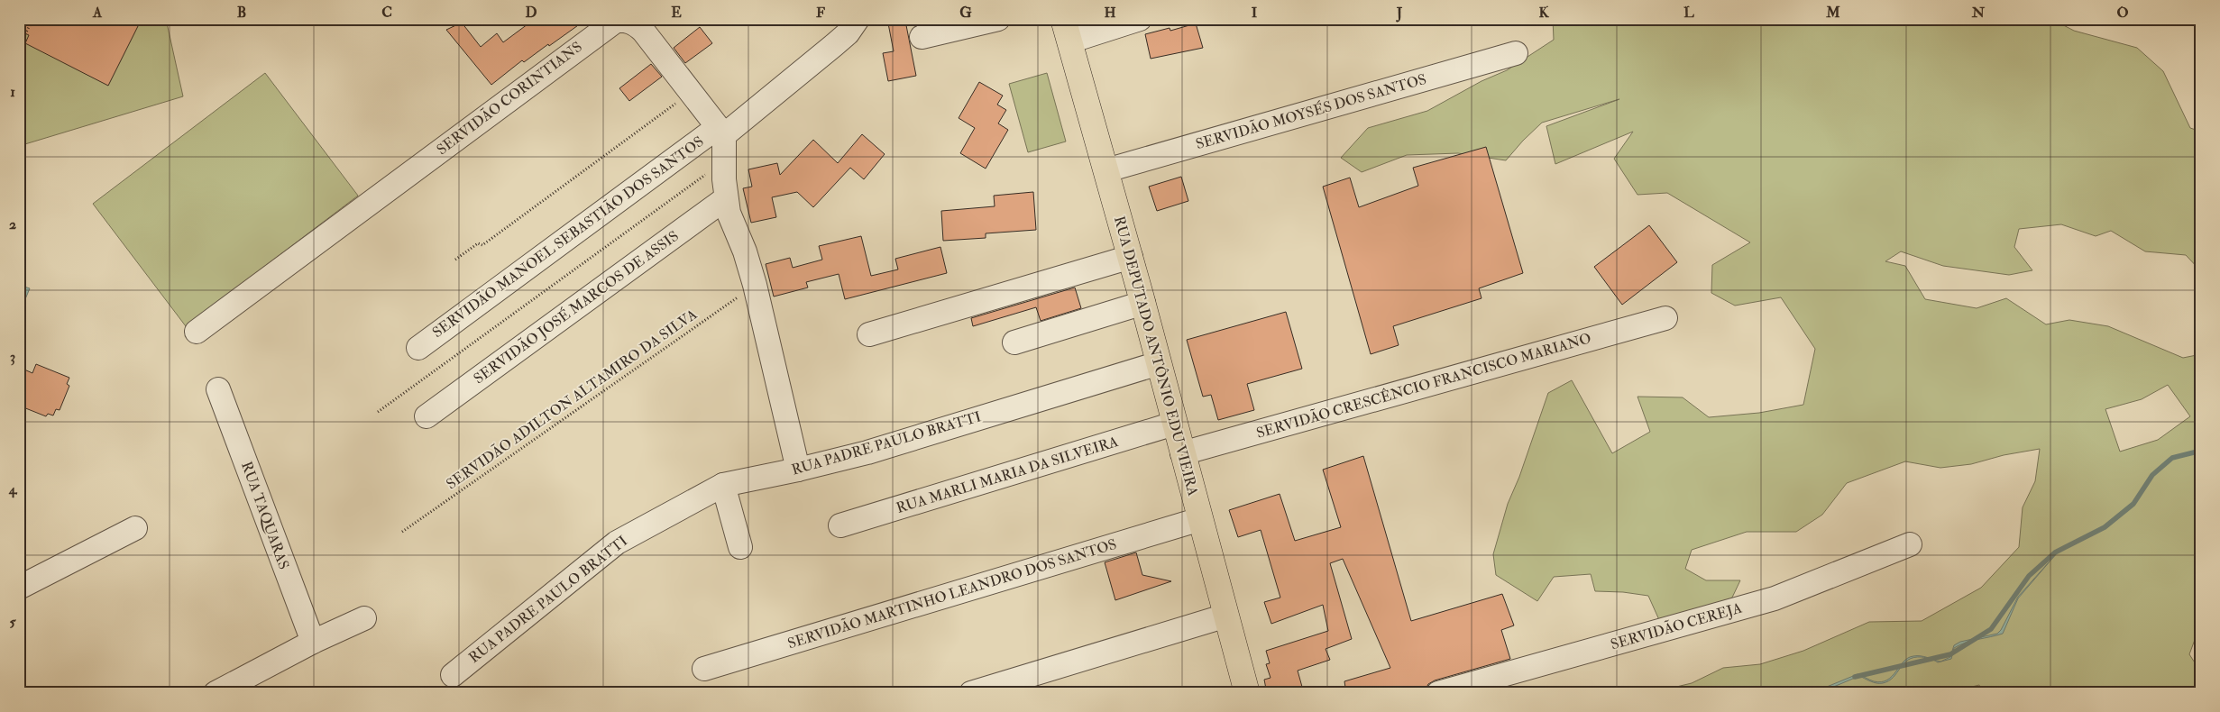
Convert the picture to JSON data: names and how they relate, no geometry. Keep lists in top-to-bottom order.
{
  "streets": {
    "main road": ["RUA DEPUTADO ANTÔNIO EDU VIEIRA"],
    "street": [
      "SERVIDÃO CORINTIANS",
      "SERVIDÃO MOYSÉS DOS SANTOS",
      "SERVIDÃO MANOEL SEBASTIÃO DOS SANTOS",
      "SERVIDÃO JOSÉ MARCOS DE ASSIS",
      "SERVIDÃO CRESCÊNCIO FRANCISCO MARIANO",
      "RUA PADRE PAULO BRATTI",
      "RUA MARLI MARIA DA SILVEIRA",
      "RUA TAQUARAS",
      "SERVIDÃO MARTINHO LEANDRO DOS SANTOS",
      "SERVIDÃO CEREJA"
    ],
    "path": ["SERVIDÃO ADILTON ALTAMIRO DA SILVA"]
  },
  "crossings": [
    ["SERVIDÃO CORINTIANS", "SERVIDÃO MANOEL SEBASTIÃO DOS SANTOS"],
    ["SERVIDÃO MOYSÉS DOS SANTOS", "RUA DEPUTADO ANTÔNIO EDU VIEIRA"],
    ["RUA DEPUTADO ANTÔNIO EDU VIEIRA", "SERVIDÃO CRESCÊNCIO FRANCISCO MARIANO"],
    ["RUA DEPUTADO ANTÔNIO EDU VIEIRA", "RUA PADRE PAULO BRATTI"],
    ["RUA DEPUTADO ANTÔNIO EDU VIEIRA", "RUA MARLI MARIA DA SILVEIRA"],
    ["RUA DEPUTADO ANTÔNIO EDU VIEIRA", "SERVIDÃO MARTINHO LEANDRO DOS SANTOS"]
  ],
  "grid": {
    "columns": [
      "A",
      "B",
      "C",
      "D",
      "E",
      "F",
      "G",
      "H",
      "I",
      "J",
      "K",
      "L",
      "M",
      "N",
      "O"
    ],
    "rows": [
      "1",
      "2",
      "3",
      "4",
      "5"
    ]
  }
}
